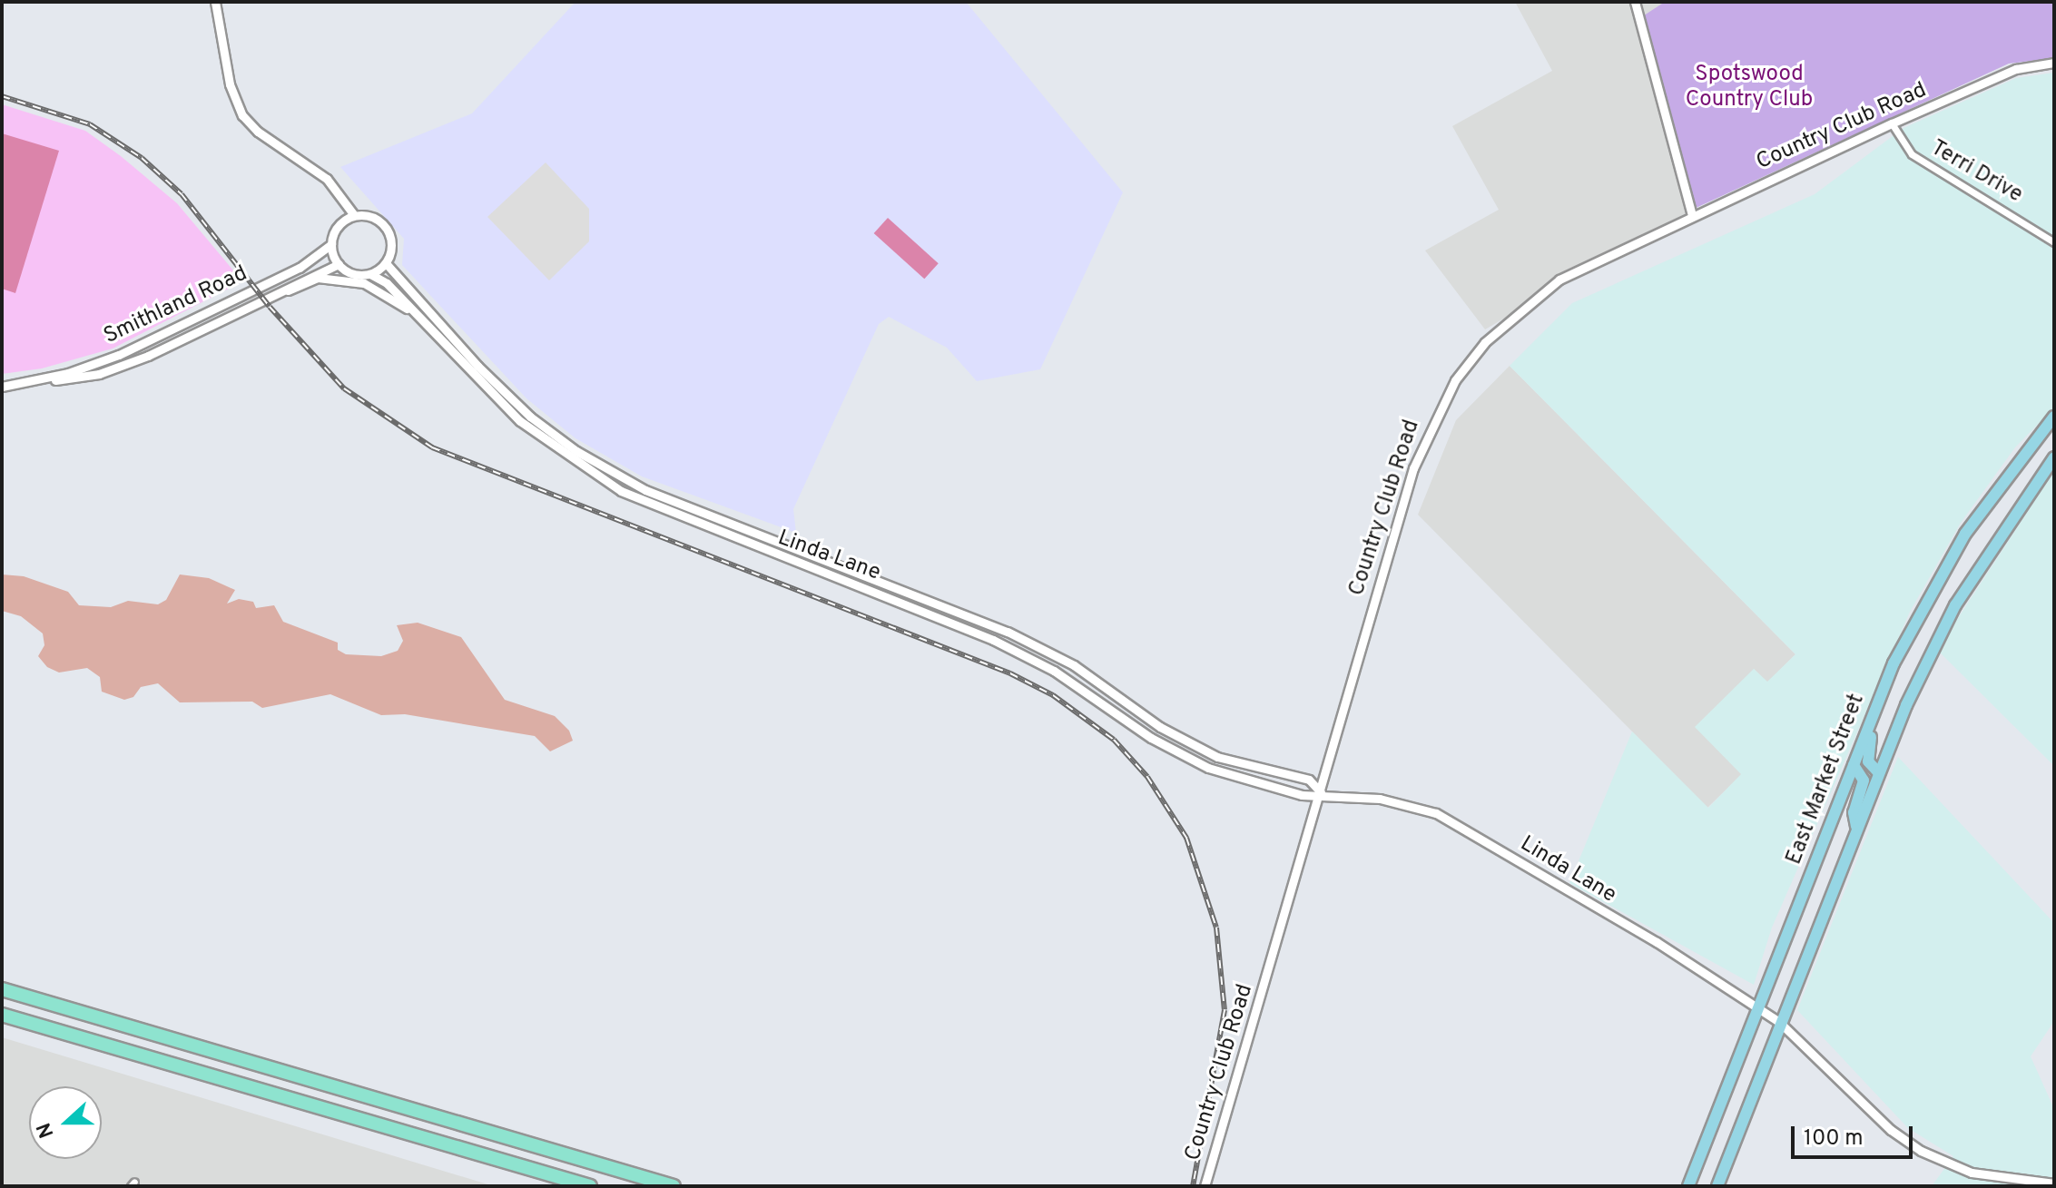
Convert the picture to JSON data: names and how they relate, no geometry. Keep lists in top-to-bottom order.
{
  "streets": {
    "highway": ["East Market Street"],
    "street": [
      "Country Club Road",
      "Terri Drive",
      "Smithland Road",
      "Linda Lane"
    ]
  },
  "crossings": [
    ["Country Club Road", "Terri Drive"],
    ["Country Club Road", "Linda Lane"],
    ["Smithland Road", "Linda Lane"],
    ["Linda Lane", "East Market Street"]
  ],
  "parks": ["Spotswood Country Club"],
  "scale_bar": "100 m",
  "north": "left"
}
